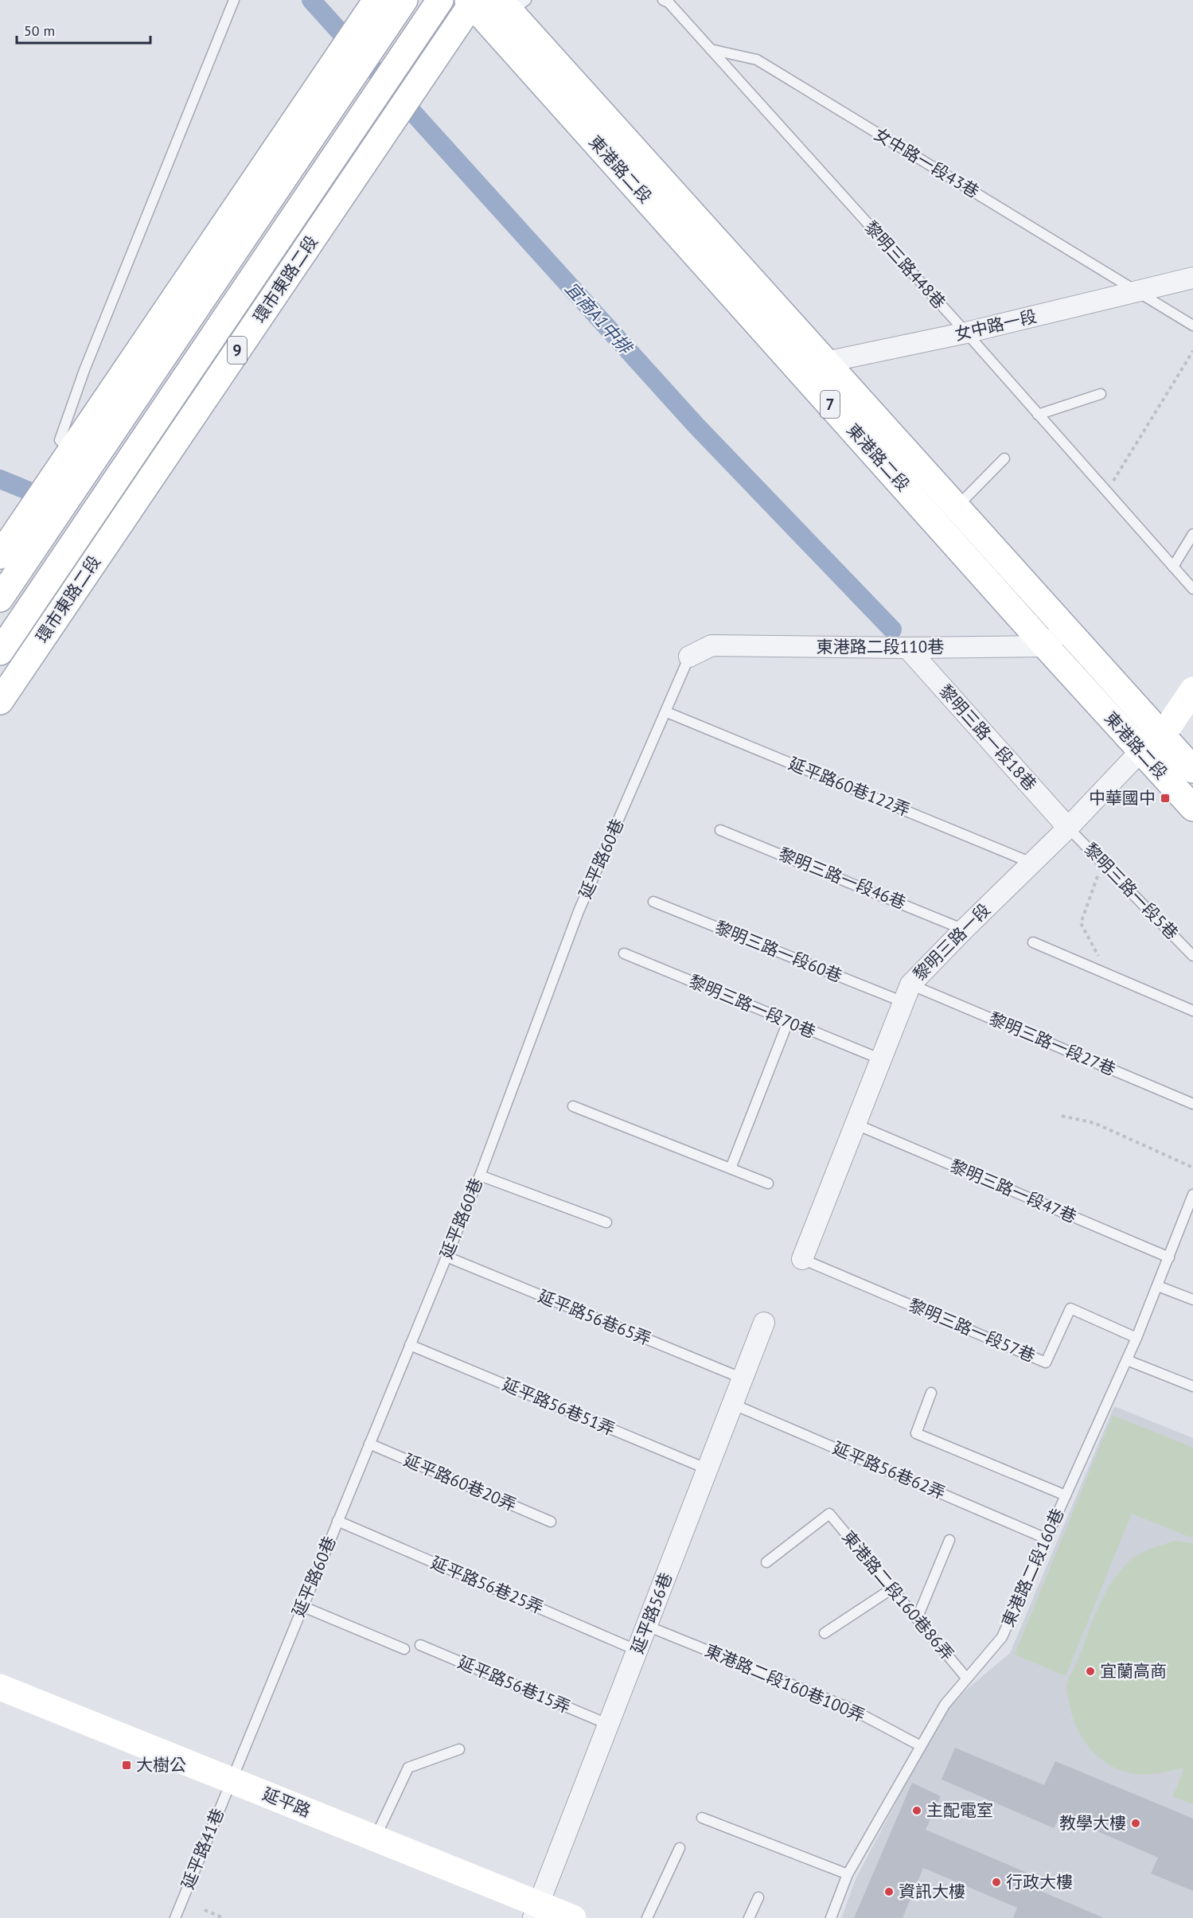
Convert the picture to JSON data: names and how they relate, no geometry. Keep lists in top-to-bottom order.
{
  "streets": {
    "main road": [
      "東港路二段",
      "環市東路二段",
      "9",
      "7",
      "延平路"
    ],
    "street": [
      "女中路一段",
      "東港路二段110巷",
      "黎明三路一段18巷",
      "黎明三路一段",
      "延平路56巷"
    ],
    "lane": [
      "女中路一段43巷",
      "黎明三路448巷",
      "延平路60巷122弄",
      "延平路60巷",
      "黎明三路一段46巷",
      "黎明三路一段5巷",
      "黎明三路一段60巷",
      "黎明三路一段70巷",
      "黎明三路一段27巷",
      "黎明三路一段47巷",
      "延平路56巷65弄",
      "黎明三路一段57巷",
      "延平路56巷51弄",
      "延平路56巷62弄",
      "延平路60巷20弄",
      "東港路二段160巷",
      "延平路56巷25弄",
      "東港路二段160巷86弄",
      "東港路二段160巷100弄",
      "延平路56巷15弄",
      "延平路41巷"
    ]
  },
  "crossings": [
    ["女中路一段43巷", "黎明三路448巷"],
    ["女中路一段43巷", "女中路一段"],
    ["東港路二段", "環市東路二段"],
    ["東港路二段", "女中路一段"],
    ["東港路二段", "東港路二段110巷"],
    ["東港路二段", "黎明三路一段"],
    ["黎明三路448巷", "女中路一段"],
    ["東港路二段110巷", "黎明三路一段18巷"],
    ["東港路二段110巷", "延平路60巷"],
    ["黎明三路一段18巷", "黎明三路一段5巷"],
    ["黎明三路一段18巷", "黎明三路一段"],
    ["延平路60巷122弄", "延平路60巷"],
    ["延平路60巷122弄", "黎明三路一段"],
    ["延平路60巷", "延平路56巷65弄"],
    ["延平路60巷", "延平路56巷51弄"],
    ["延平路60巷", "延平路60巷20弄"],
    ["延平路60巷", "延平路56巷25弄"],
    ["延平路60巷", "延平路"],
    ["延平路60巷", "延平路41巷"],
    ["黎明三路一段46巷", "黎明三路一段"],
    ["黎明三路一段5巷", "黎明三路一段"],
    ["黎明三路一段", "黎明三路一段60巷"],
    ["黎明三路一段", "黎明三路一段70巷"],
    ["黎明三路一段", "黎明三路一段27巷"],
    ["黎明三路一段", "黎明三路一段47巷"],
    ["黎明三路一段", "黎明三路一段57巷"],
    ["黎明三路一段60巷", "黎明三路一段27巷"],
    ["黎明三路一段47巷", "東港路二段160巷"],
    ["延平路56巷65弄", "延平路56巷"],
    ["黎明三路一段57巷", "東港路二段160巷"],
    ["延平路56巷51弄", "延平路56巷"],
    ["延平路56巷62弄", "東港路二段160巷"],
    ["延平路56巷62弄", "延平路56巷"],
    ["東港路二段160巷", "東港路二段160巷86弄"],
    ["東港路二段160巷", "東港路二段160巷100弄"],
    ["延平路56巷25弄", "延平路56巷"],
    ["延平路56巷", "東港路二段160巷100弄"],
    ["延平路56巷", "延平路56巷15弄"],
    ["延平路56巷", "延平路"],
    ["延平路", "延平路41巷"]
  ],
  "water": ["宜商A1中排"],
  "places": {
    "transit": ["中華國中", "大樹公"],
    "other": [
      "宜蘭高商",
      "主配電室",
      "教學大樓",
      "行政大樓",
      "資訊大樓"
    ]
  },
  "scale_bar": "50 m"
}
